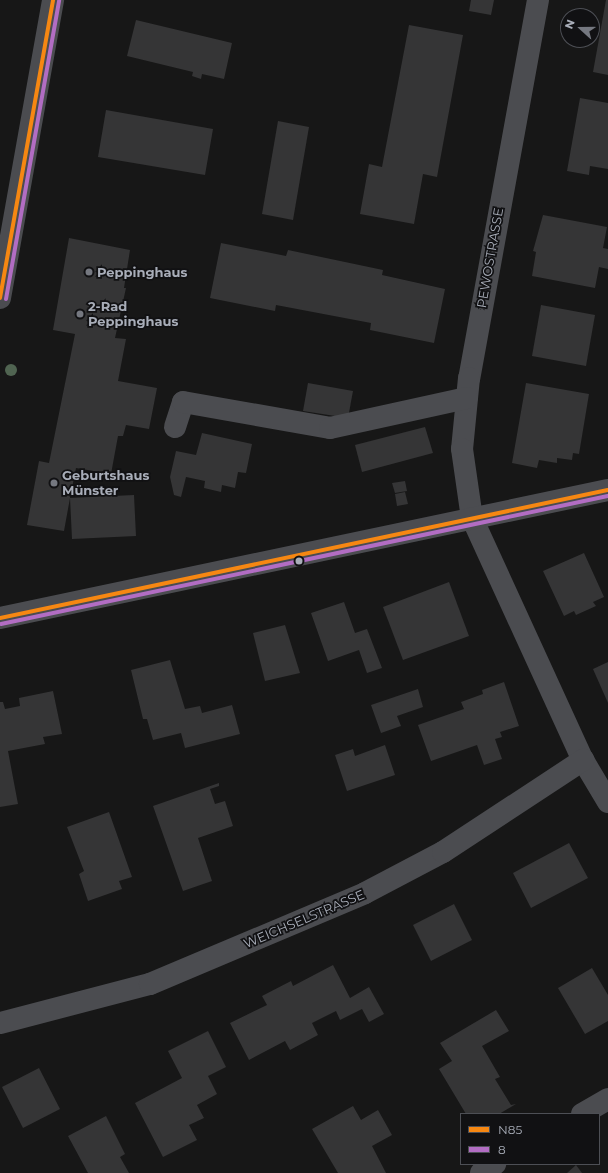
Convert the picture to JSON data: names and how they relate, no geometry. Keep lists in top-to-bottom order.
{
  "streets": {
    "street": ["PEWOSTRASSE", "WEICHSELSTRASSE"]
  },
  "crossings": [
    ["PEWOSTRASSE", "WEICHSELSTRASSE"]
  ],
  "places": ["Peppinghaus", "2-Rad Peppinghaus", "Geburtshaus Münster"],
  "lines": ["transit line N85", "transit line 8"],
  "legend": ["N85", "8"],
  "north": "left"
}
